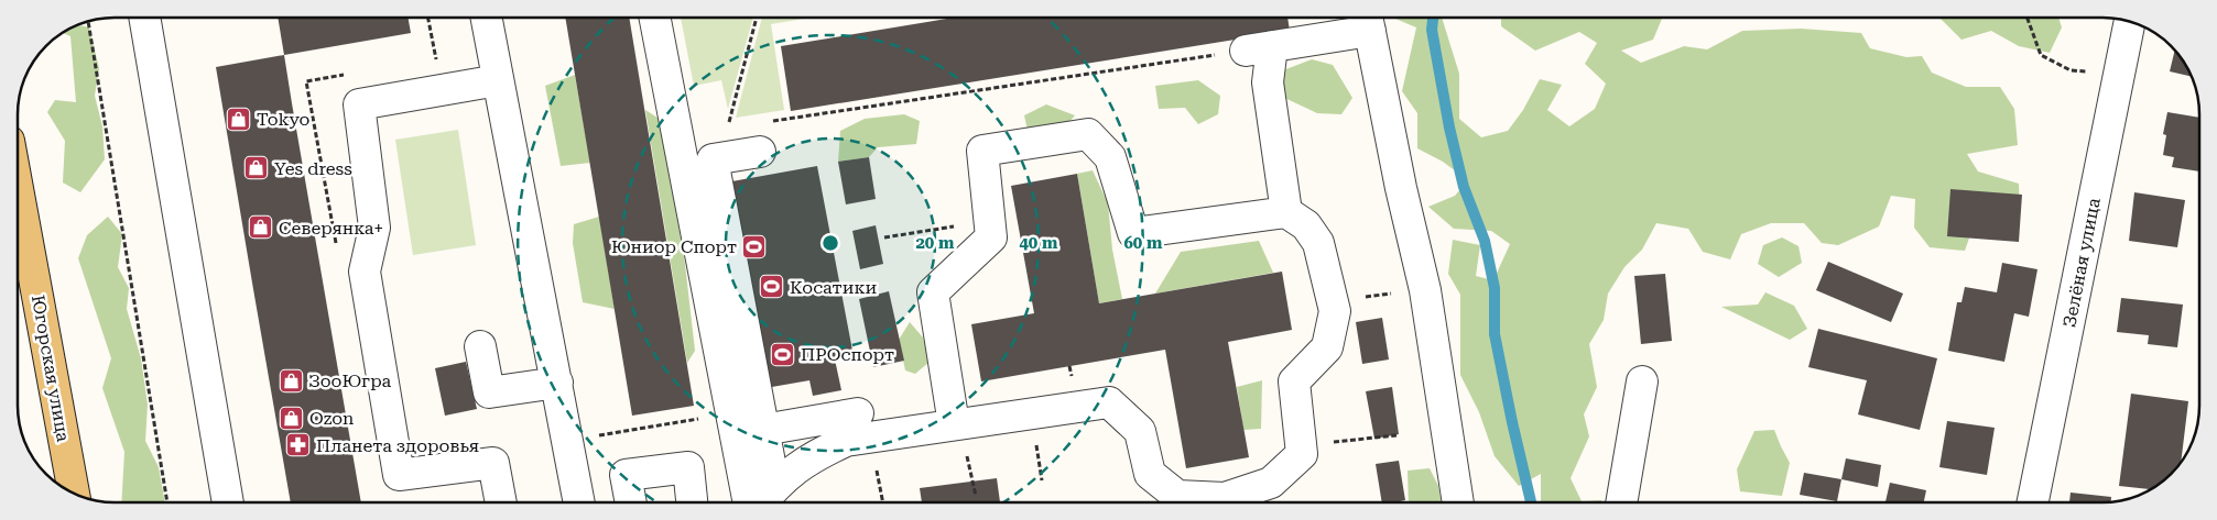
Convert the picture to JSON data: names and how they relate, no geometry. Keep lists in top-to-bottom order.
{
  "streets": {
    "main road": ["Югорская улица"],
    "street": ["Зелёная улица"]
  },
  "places": {
    "shop": [
      "Tokyo",
      "Yes dress",
      "Северянка+",
      "ЗооЮгра",
      "Ozon"
    ],
    "sports": ["Юниор Спорт", "Косатики", "ПРОспорт"],
    "pharmacy": ["Планета здоровья"]
  },
  "rings": ["20 m", "40 m", "60 m"]
}
